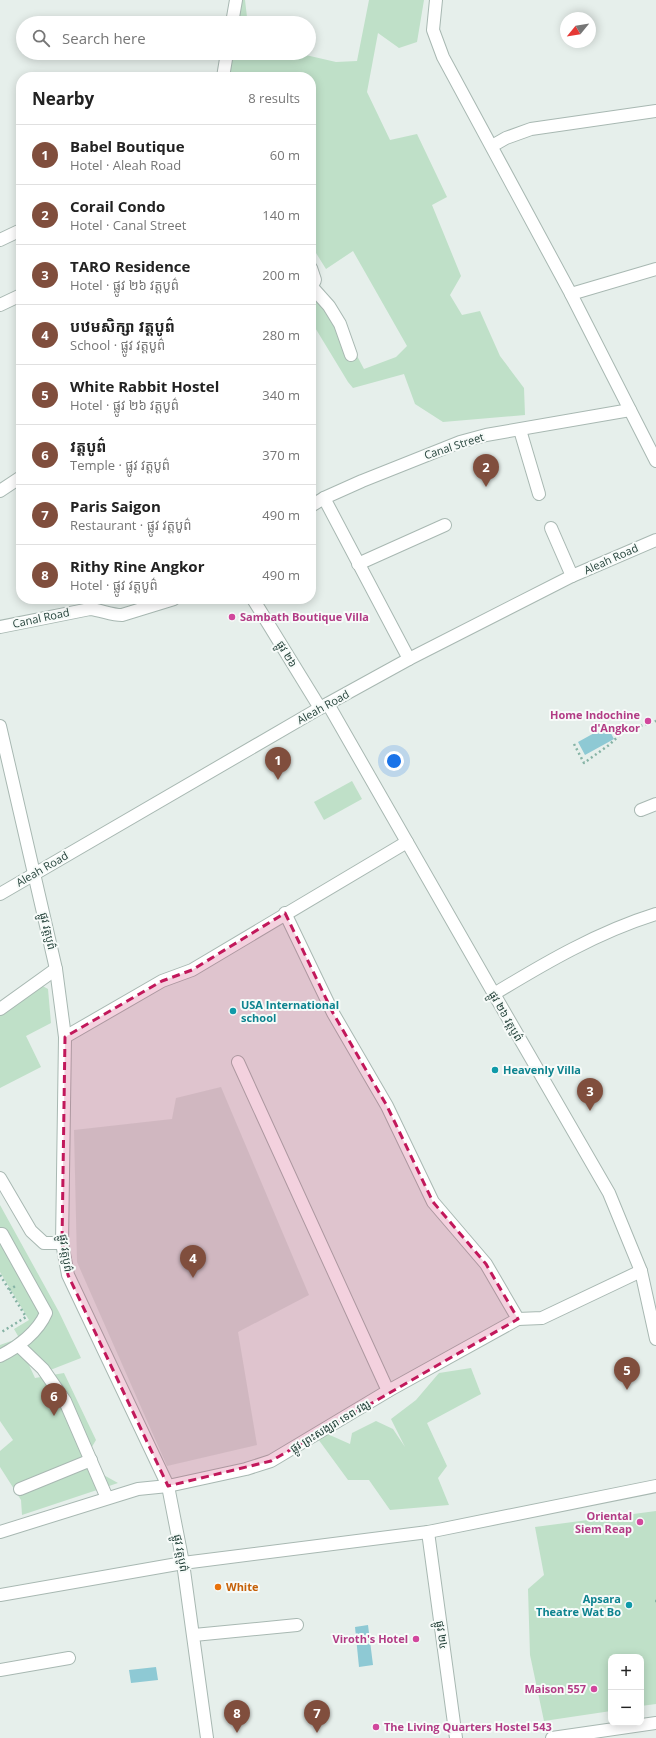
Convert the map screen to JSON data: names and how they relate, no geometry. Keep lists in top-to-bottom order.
{
  "streets": {
    "street": [
      "Canal Street",
      "Aleah Road",
      "Canal Road",
      "ផ្លូវ ២៦",
      "ផ្លូវ វត្តបូព៌",
      "ផ្លូវ ២៦ វត្តបូព៌",
      "ផ្លូវ ព្រះសង្ឃរា ទេព វង្ស",
      "ផ្លូវ ២៤"
    ]
  },
  "crossings": [
    ["Aleah Road", "ផ្លូវ ២៦"],
    ["Aleah Road", "ផ្លូវ វត្តបូព៌"],
    ["Aleah Road", "ផ្លូវ ២៦ វត្តបូព៌"],
    ["ផ្លូវ ២៦", "ផ្លូវ ២៦ វត្តបូព៌"],
    ["ផ្លូវ វត្តបូព៌", "ផ្លូវ ព្រះសង្ឃរា ទេព វង្ស"],
    ["ផ្លូវ ២៦ វត្តបូព៌", "ផ្លូវ ព្រះសង្ឃរា ទេព វង្ស"]
  ],
  "places": [
    "Sambath Boutique Villa",
    "Home Indochine d'Angkor",
    "USA International school",
    "Heavenly Villa",
    "Oriental Siem Reap",
    "White",
    "Apsara Theatre Wat Bo",
    "Viroth's Hotel",
    "Maison 557",
    "The Living Quarters Hostel 543"
  ],
  "north": "bottom left",
  "page": {
    "search": "Search here",
    "heading": ["Nearby", "8 results"],
    "list": [
      {
        "mark": "1",
        "name": "Babel Boutique",
        "note": "Hotel · Aleah Road",
        "value": "60 m"
      },
      {
        "mark": "2",
        "name": "Corail Condo",
        "note": "Hotel · Canal Street",
        "value": "140 m"
      },
      {
        "mark": "3",
        "name": "TARO Residence",
        "note": "Hotel · ផ្លូវ ២៦ វត្តបូព៌",
        "value": "200 m"
      },
      {
        "mark": "4",
        "name": "បឋមសិក្សា វត្តបូព៌",
        "note": "School · ផ្លូវ វត្តបូព៌",
        "value": "280 m"
      },
      {
        "mark": "5",
        "name": "White Rabbit Hostel",
        "note": "Hotel · ផ្លូវ ២៦ វត្តបូព៌",
        "value": "340 m"
      },
      {
        "mark": "6",
        "name": "វត្តបូព៌",
        "note": "Temple · ផ្លូវ វត្តបូព៌",
        "value": "370 m"
      },
      {
        "mark": "7",
        "name": "Paris Saigon",
        "note": "Restaurant · ផ្លូវ វត្តបូព៌",
        "value": "490 m"
      },
      {
        "mark": "8",
        "name": "Rithy Rine Angkor",
        "note": "Hotel · ផ្លូវ វត្តបូព៌",
        "value": "490 m"
      }
    ],
    "pins": [
      "2",
      "1",
      "3",
      "4",
      "5",
      "6",
      "7",
      "8"
    ],
    "map_buttons": ["+", "−"]
  }
}
